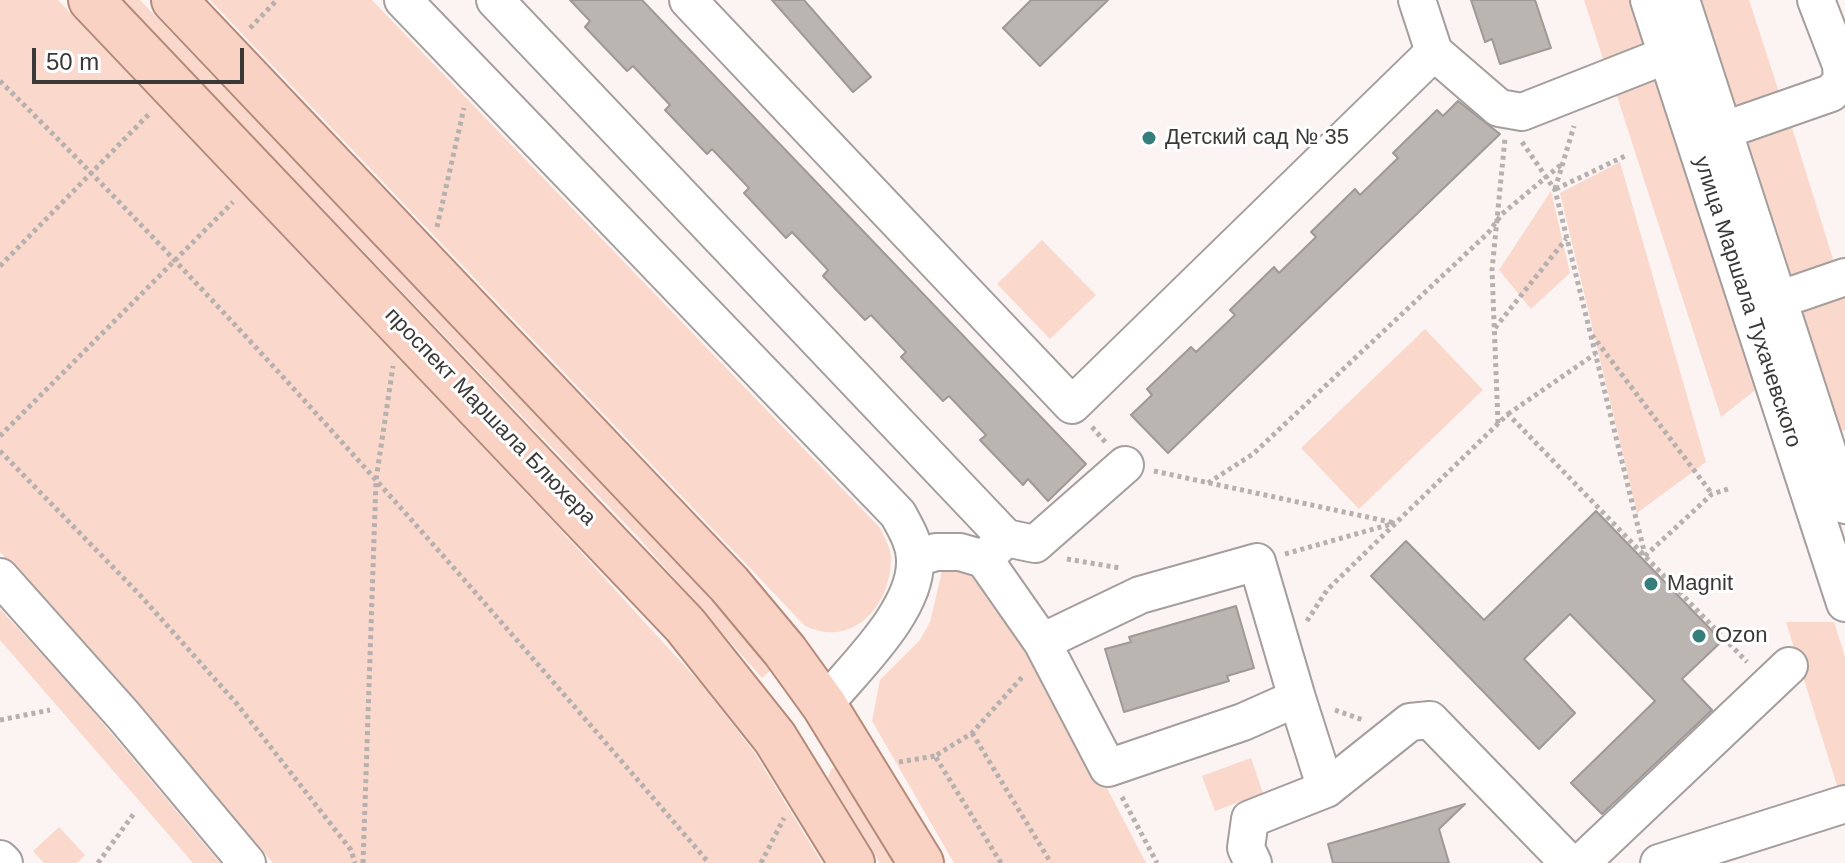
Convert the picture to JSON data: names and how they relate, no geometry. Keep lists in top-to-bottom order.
{
  "streets": {
    "main road": ["проспект Маршала Блюхера"],
    "street": ["улица Маршала Тухачевского"]
  },
  "places": ["Детский сад № 35", "Magnit", "Ozon"],
  "scale_bar": "50 m"
}
